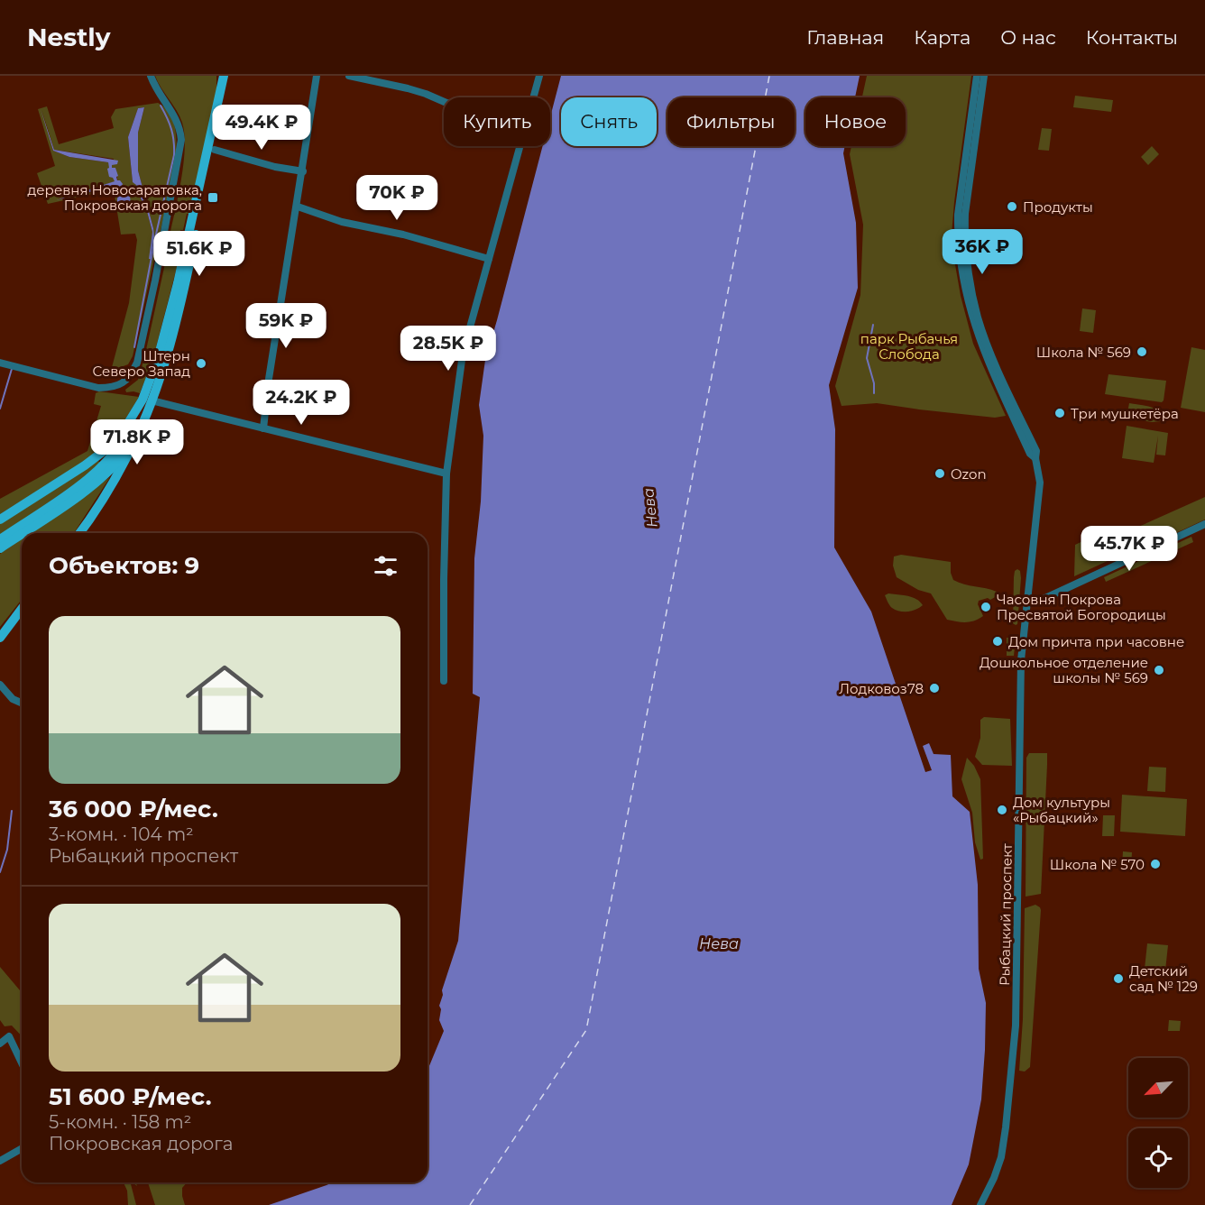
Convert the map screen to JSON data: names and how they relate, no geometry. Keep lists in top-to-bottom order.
{
  "streets": {
    "street": ["Рыбацкий проспект"]
  },
  "water": ["Нева"],
  "parks": ["парк Рыбачья Слобода"],
  "places": {
    "transit": ["деревня Новосаратовка, Покровская дорога"],
    "other": [
      "Продукты",
      "Школа № 569",
      "Штерн Северо Запад",
      "Три мушкетёра",
      "Ozon",
      "Часовня Покрова Пресвятой Богородицы",
      "Дом причта при часовне",
      "Дошкольное отделение школы № 569",
      "Лодковоз78",
      "Дом культуры «Рыбацкий»",
      "Школа № 570",
      "Детский сад № 129"
    ]
  },
  "north": "bottom left",
  "page": {
    "header": "Nestly",
    "nav": [
      "Главная",
      "Карта",
      "О нас",
      "Контакты"
    ],
    "chip": [
      "Купить",
      "Снять",
      "Фильтры",
      "Новое"
    ],
    "price": [
      "49.4K ₽",
      "70K ₽",
      "36K ₽",
      "51.6K ₽",
      "59K ₽",
      "28.5K ₽",
      "24.2K ₽",
      "71.8K ₽",
      "45.7K ₽"
    ],
    "heading": "Объектов: 9",
    "list": [
      {
        "name": "36 000 ₽/мес.",
        "note": "3-комн. · 104 m² · Рыбацкий проспект"
      },
      {
        "name": "51 600 ₽/мес.",
        "note": "5-комн. · 158 m² · Покровская дорога"
      }
    ]
  }
}
